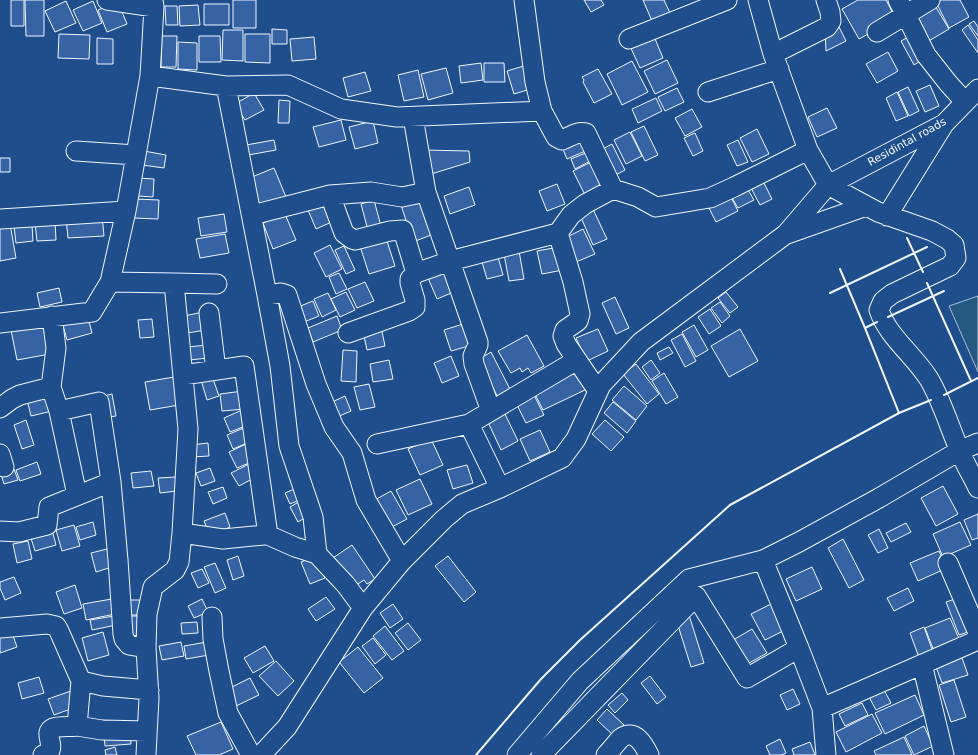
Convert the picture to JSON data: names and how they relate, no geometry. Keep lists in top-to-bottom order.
{
  "streets": {
    "street": ["Residintal roads"]
  }
}
